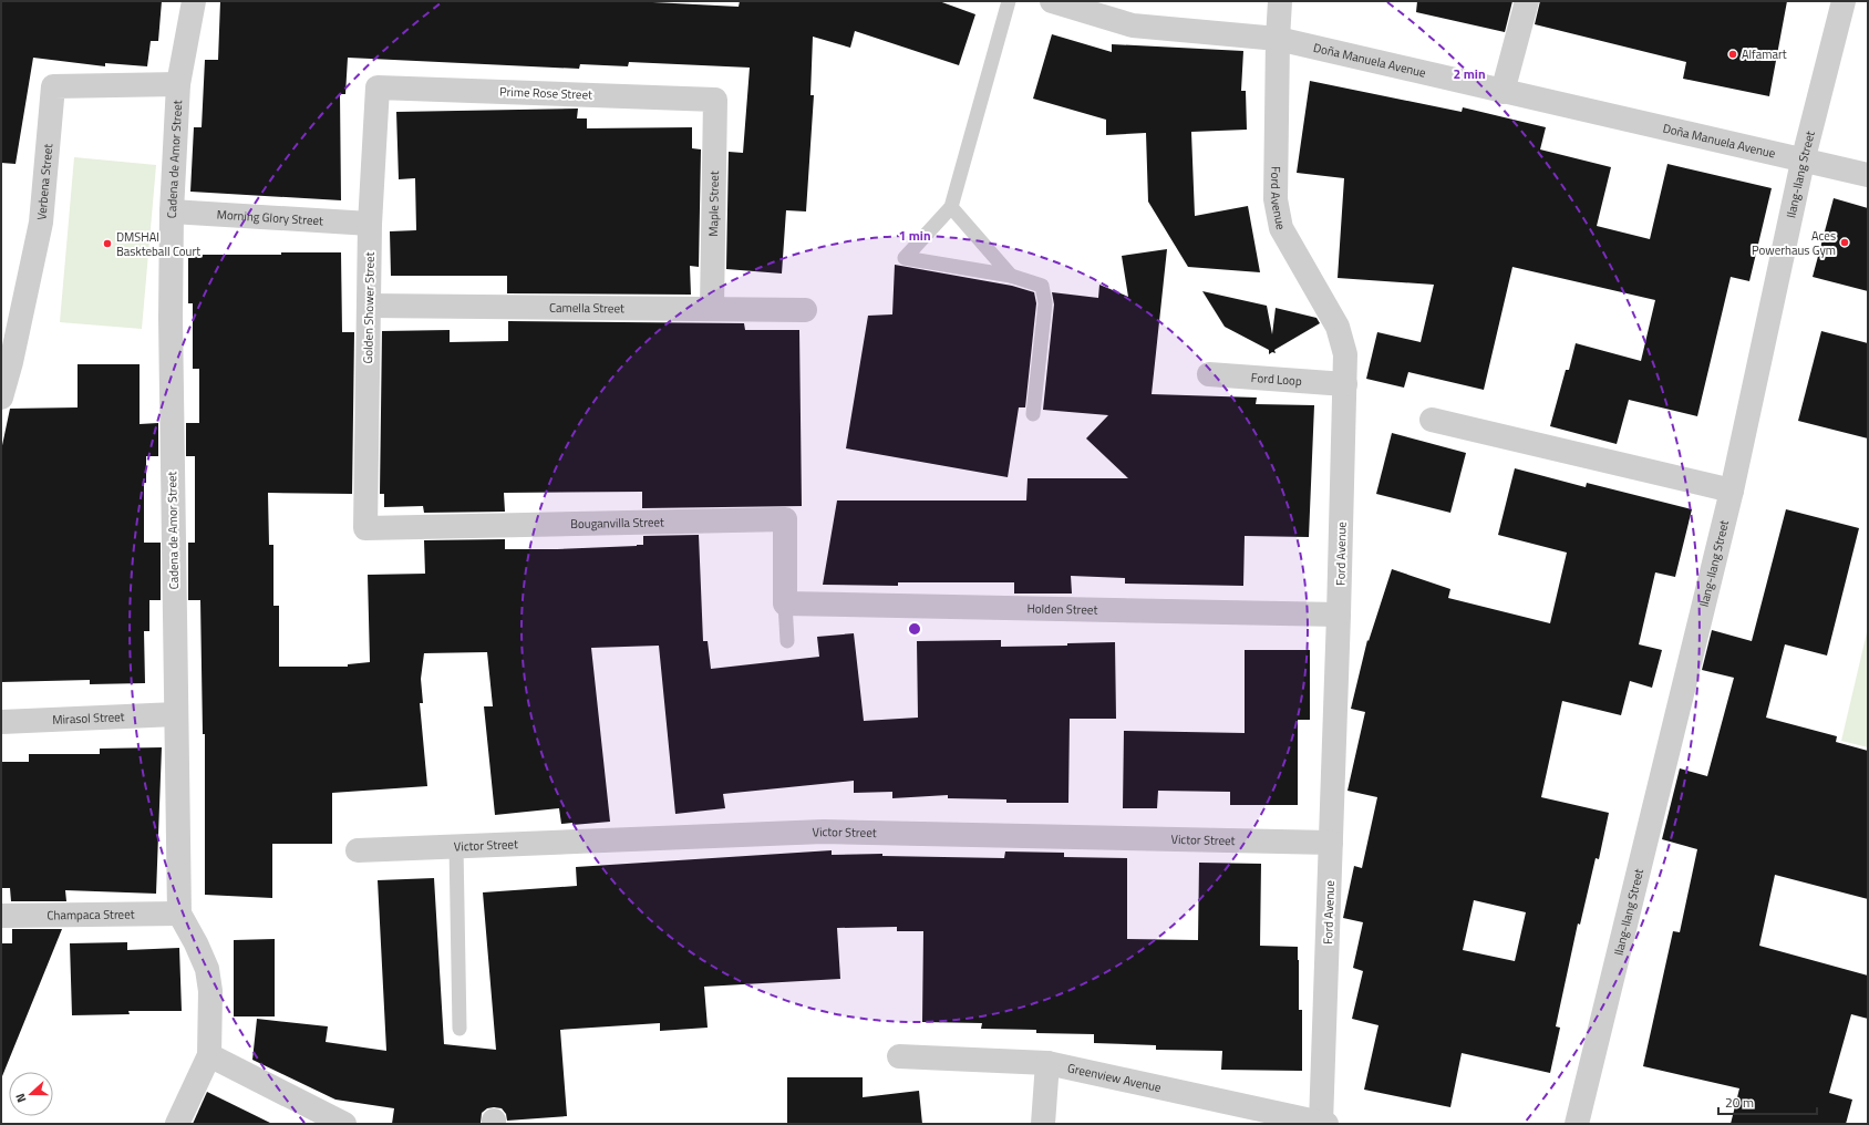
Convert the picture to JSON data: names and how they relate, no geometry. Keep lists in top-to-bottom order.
{
  "streets": {
    "street": [
      "Doña Manuela Avenue",
      "Prime Rose Street",
      "Cadena de Amor Street",
      "Ilang-Ilang Street",
      "Verbena Street",
      "Ford Avenue",
      "Maple Street",
      "Morning Glory Street",
      "Camella Street",
      "Golden Shower Street",
      "Ford Loop",
      "Bouganvilla Street",
      "Holden Street",
      "Mirasol Street",
      "Victor Street",
      "Champaca Street",
      "Greenview Avenue"
    ]
  },
  "crossings": [
    ["Doña Manuela Avenue", "Ilang-Ilang Street"],
    ["Doña Manuela Avenue", "Ford Avenue"],
    ["Prime Rose Street", "Maple Street"],
    ["Prime Rose Street", "Golden Shower Street"],
    ["Cadena de Amor Street", "Verbena Street"],
    ["Cadena de Amor Street", "Morning Glory Street"],
    ["Cadena de Amor Street", "Mirasol Street"],
    ["Cadena de Amor Street", "Champaca Street"],
    ["Ford Avenue", "Ford Loop"],
    ["Ford Avenue", "Holden Street"],
    ["Ford Avenue", "Victor Street"],
    ["Ford Avenue", "Greenview Avenue"],
    ["Maple Street", "Camella Street"],
    ["Morning Glory Street", "Golden Shower Street"],
    ["Camella Street", "Golden Shower Street"],
    ["Golden Shower Street", "Bouganvilla Street"],
    ["Bouganvilla Street", "Holden Street"]
  ],
  "places": ["Alfamart", "Aces Powerhaus Gym", "DMSHAI Baskteball Court"],
  "scale_bar": "20 m",
  "north": "left",
  "rings": ["2 min", "1 min"]
}
